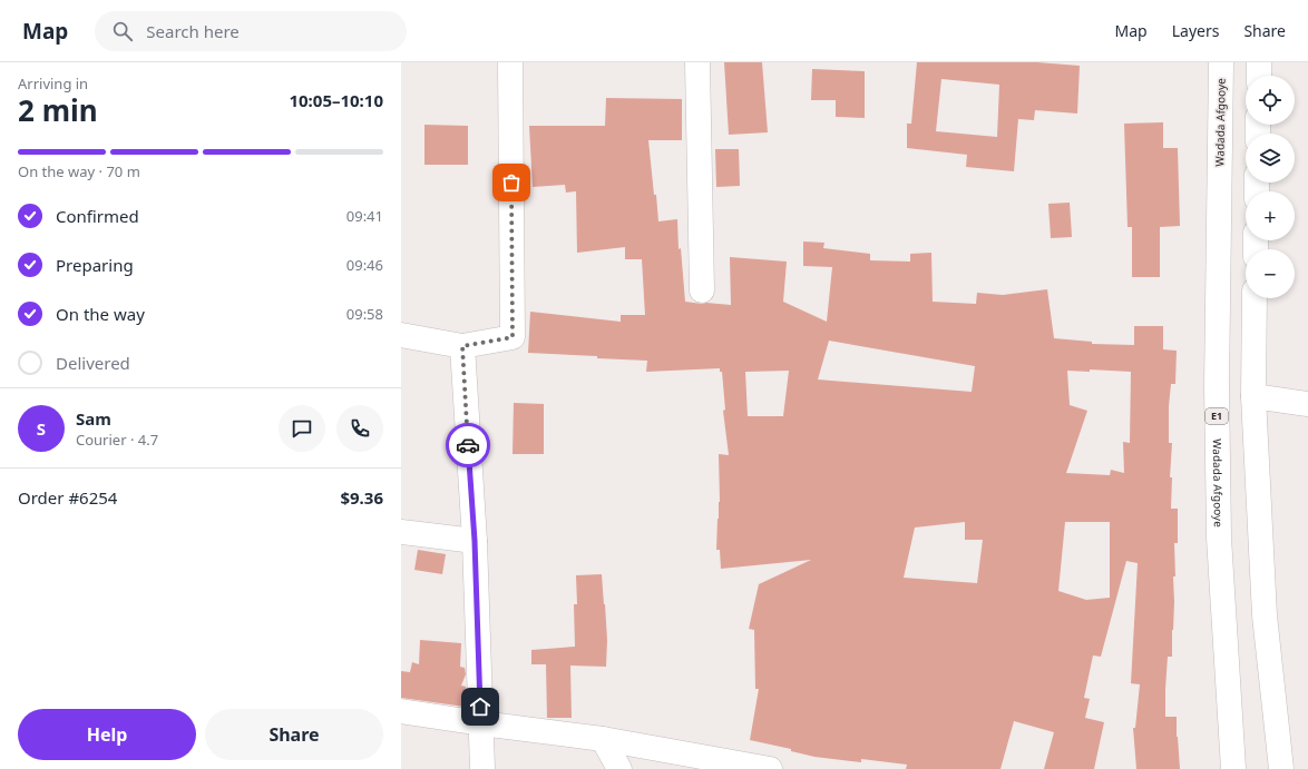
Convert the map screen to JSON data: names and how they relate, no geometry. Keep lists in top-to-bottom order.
{
  "streets": {
    "main road": ["Wadada Afgooye", "E1"]
  },
  "page": {
    "header": "Map",
    "search": "Search here",
    "nav": ["Map", "Layers", "Share"],
    "heading": ["2 min", "Arriving in", "10:05–10:10"],
    "panel": [
      "Sam",
      "Courier · 4.7",
      "Order #6254",
      "$9.36"
    ],
    "map_buttons": ["+", "−"],
    "bar": "On the way · 70 m",
    "list": [
      ["Confirmed", "09:41"],
      ["Preparing", "09:46"],
      ["On the way", "09:58"],
      "Delivered"
    ],
    "round": "S",
    "buttons": ["Help", "Share"]
  }
}
